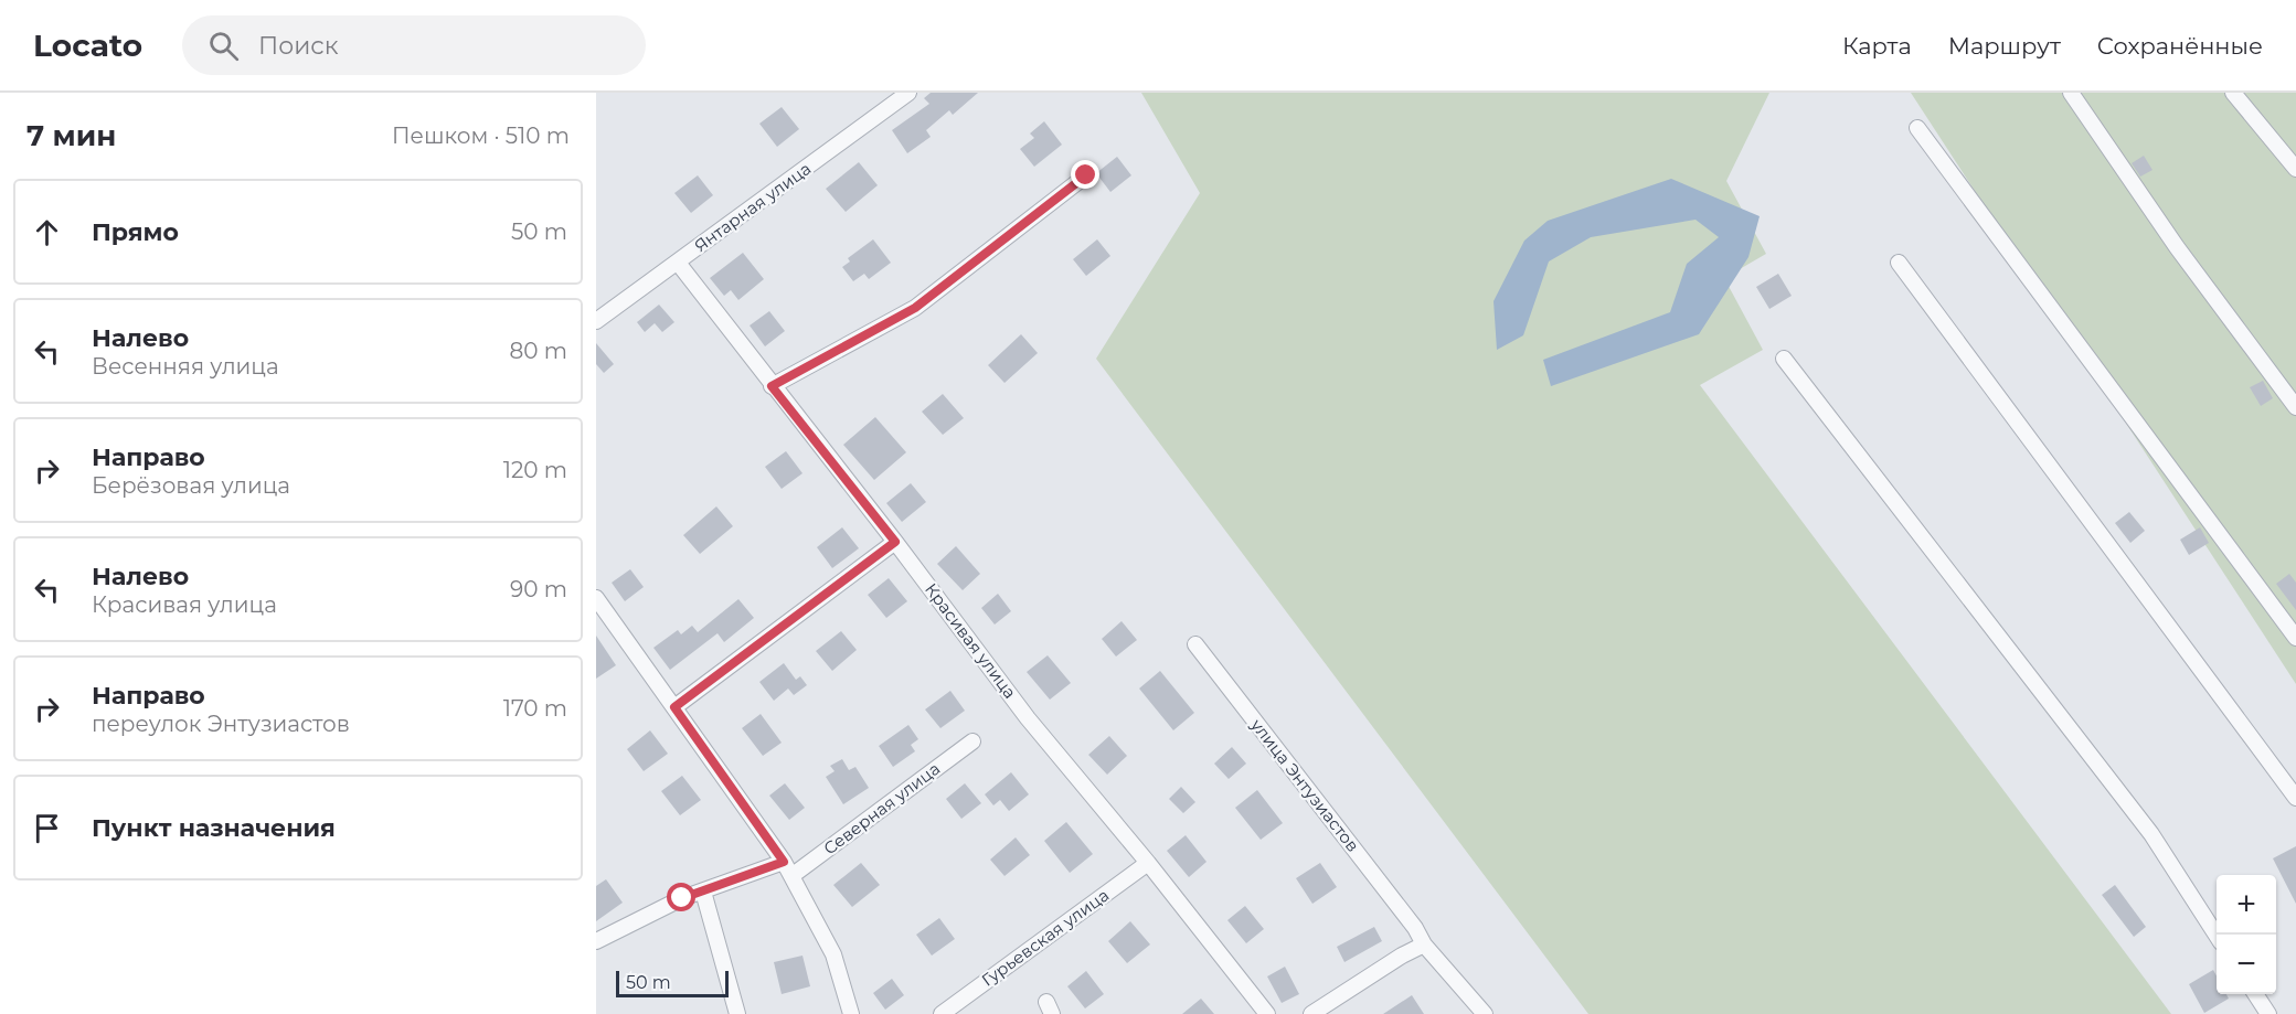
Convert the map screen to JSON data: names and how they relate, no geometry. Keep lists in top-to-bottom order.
{
  "streets": {
    "street": [
      "Янтарная улица",
      "Красивая улица",
      "улица Энтузиастов",
      "Северная улица",
      "Гурьевская улица"
    ]
  },
  "crossings": [
    ["Янтарная улица", "Красивая улица"],
    ["Красивая улица", "Гурьевская улица"]
  ],
  "scale_bar": "50 m",
  "page": {
    "header": "Locato",
    "search": "Поиск",
    "nav": ["Карта", "Маршрут", "Сохранённые"],
    "heading": ["7 мин", "Пешком · 510 m"],
    "list": [
      ["Прямо", "50 m"],
      ["Налево", "Весенняя улица", "80 m"],
      ["Направо", "Берёзовая улица", "120 m"],
      ["Налево", "Красивая улица", "90 m"],
      ["Направо", "переулок Энтузиастов", "170 m"],
      "Пункт назначения"
    ],
    "map_buttons": ["+", "−"],
    "scale": "50 m"
  }
}
